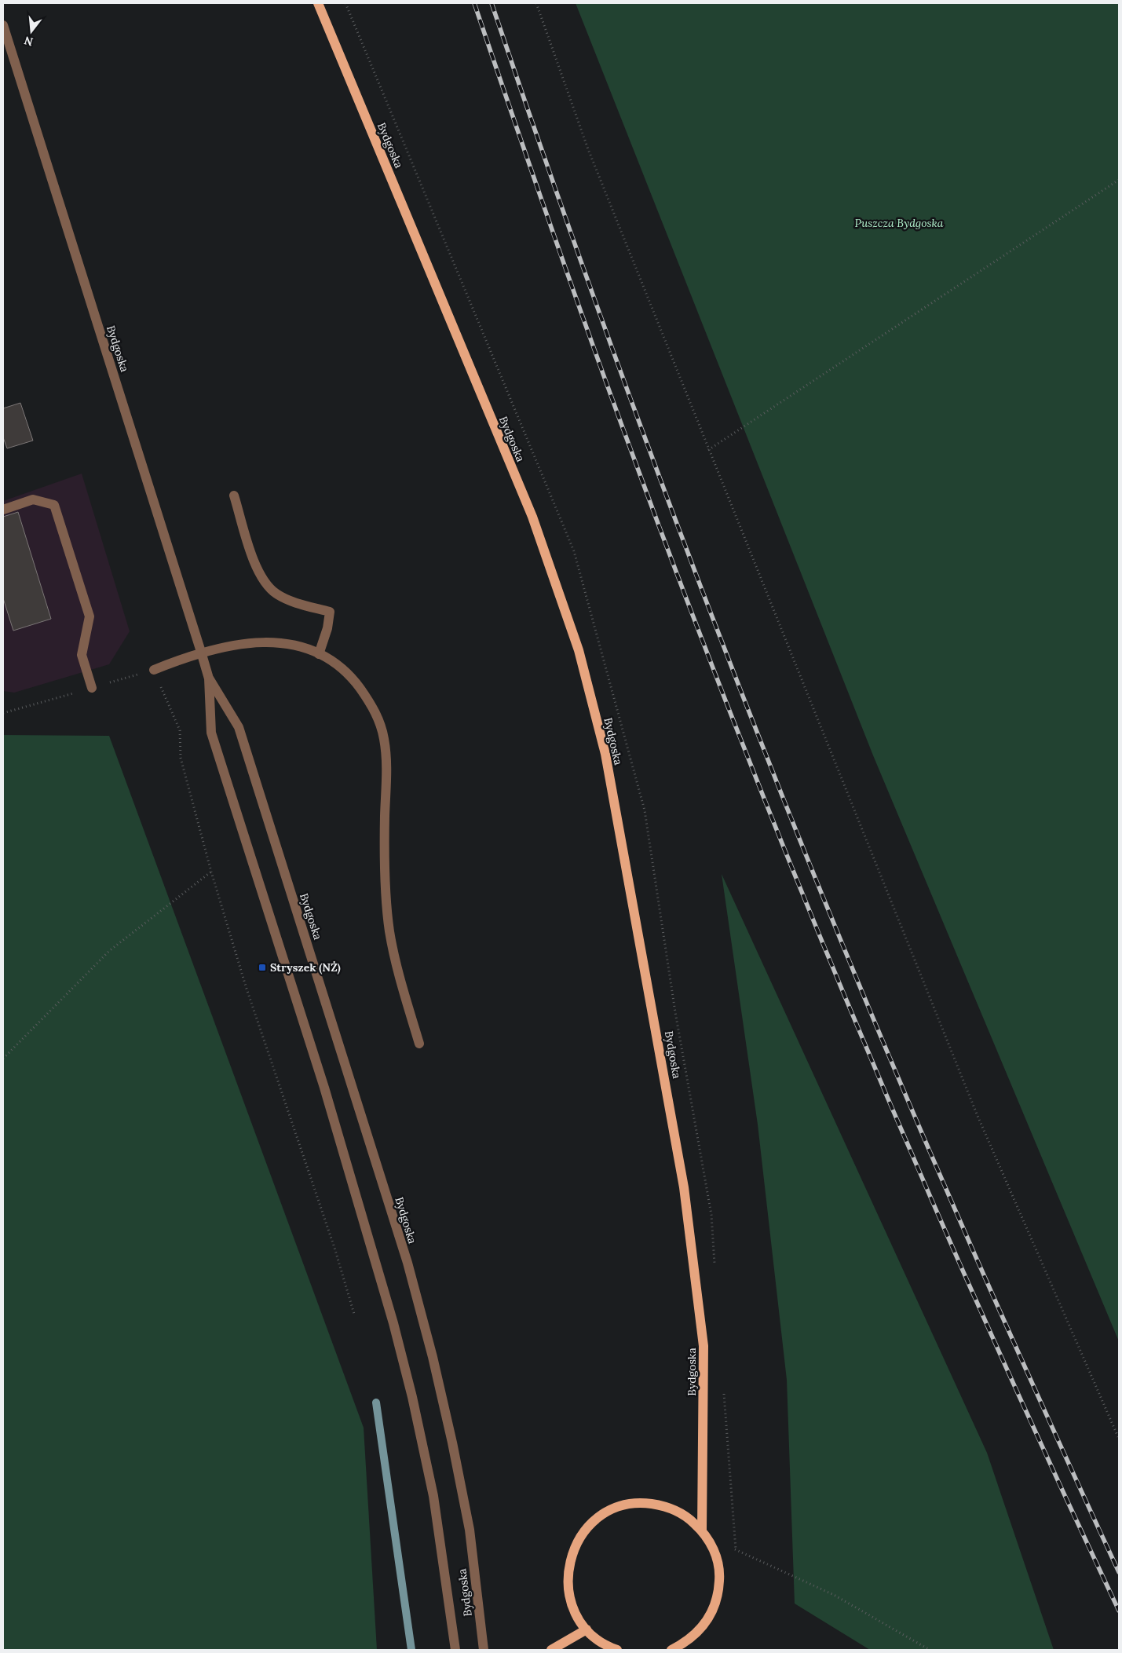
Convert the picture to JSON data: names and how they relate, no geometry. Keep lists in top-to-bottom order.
{
  "streets": {
    "main road": ["Bydgoska"]
  },
  "parks": ["Puszcza Bydgoska"],
  "places": {
    "transit": ["Stryszek (NŻ)"]
  },
  "north": "bottom"
}
